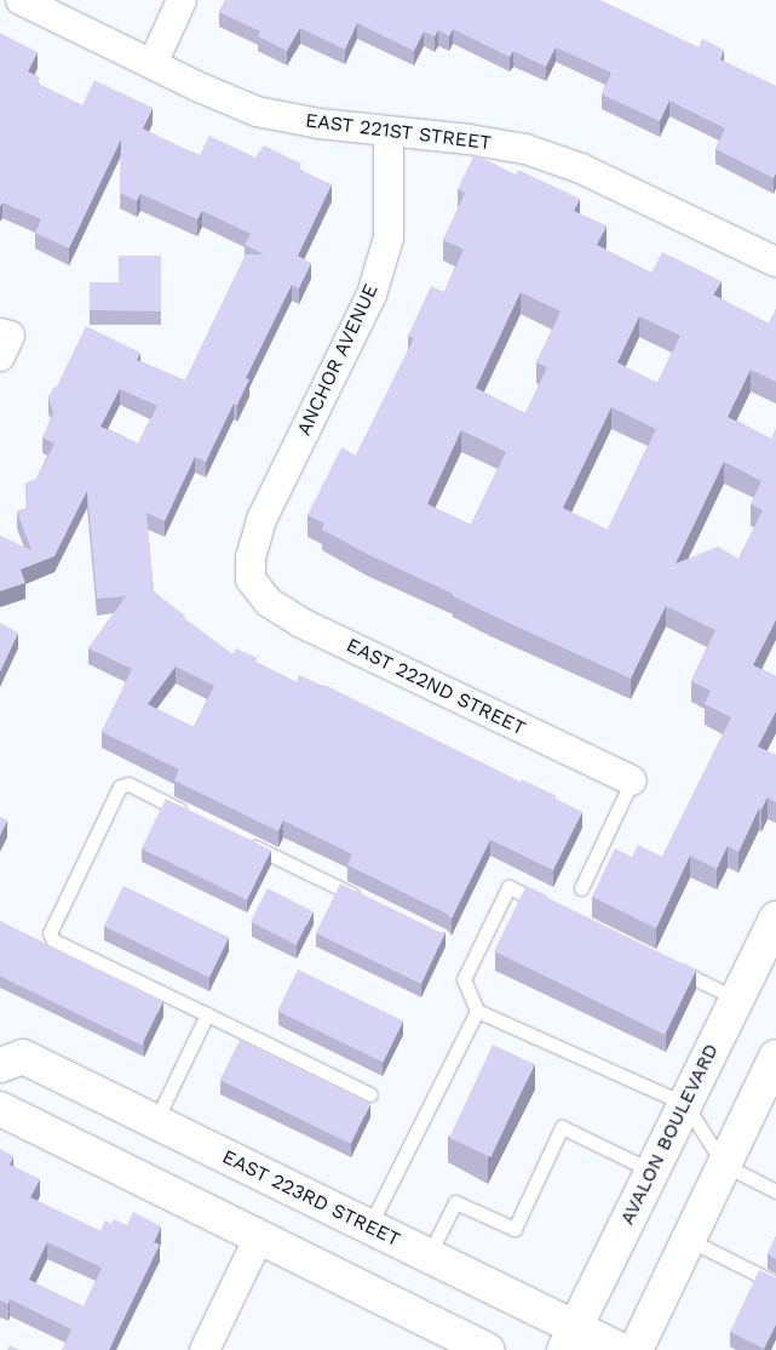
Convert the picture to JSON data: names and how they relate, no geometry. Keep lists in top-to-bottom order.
{
  "streets": {
    "main road": ["AVALON BOULEVARD", "EAST 223RD STREET"],
    "street": ["EAST 221ST STREET", "ANCHOR AVENUE", "EAST 222ND STREET"]
  },
  "crossings": [
    ["EAST 221ST STREET", "ANCHOR AVENUE"],
    ["ANCHOR AVENUE", "EAST 222ND STREET"],
    ["AVALON BOULEVARD", "EAST 223RD STREET"]
  ]
}
